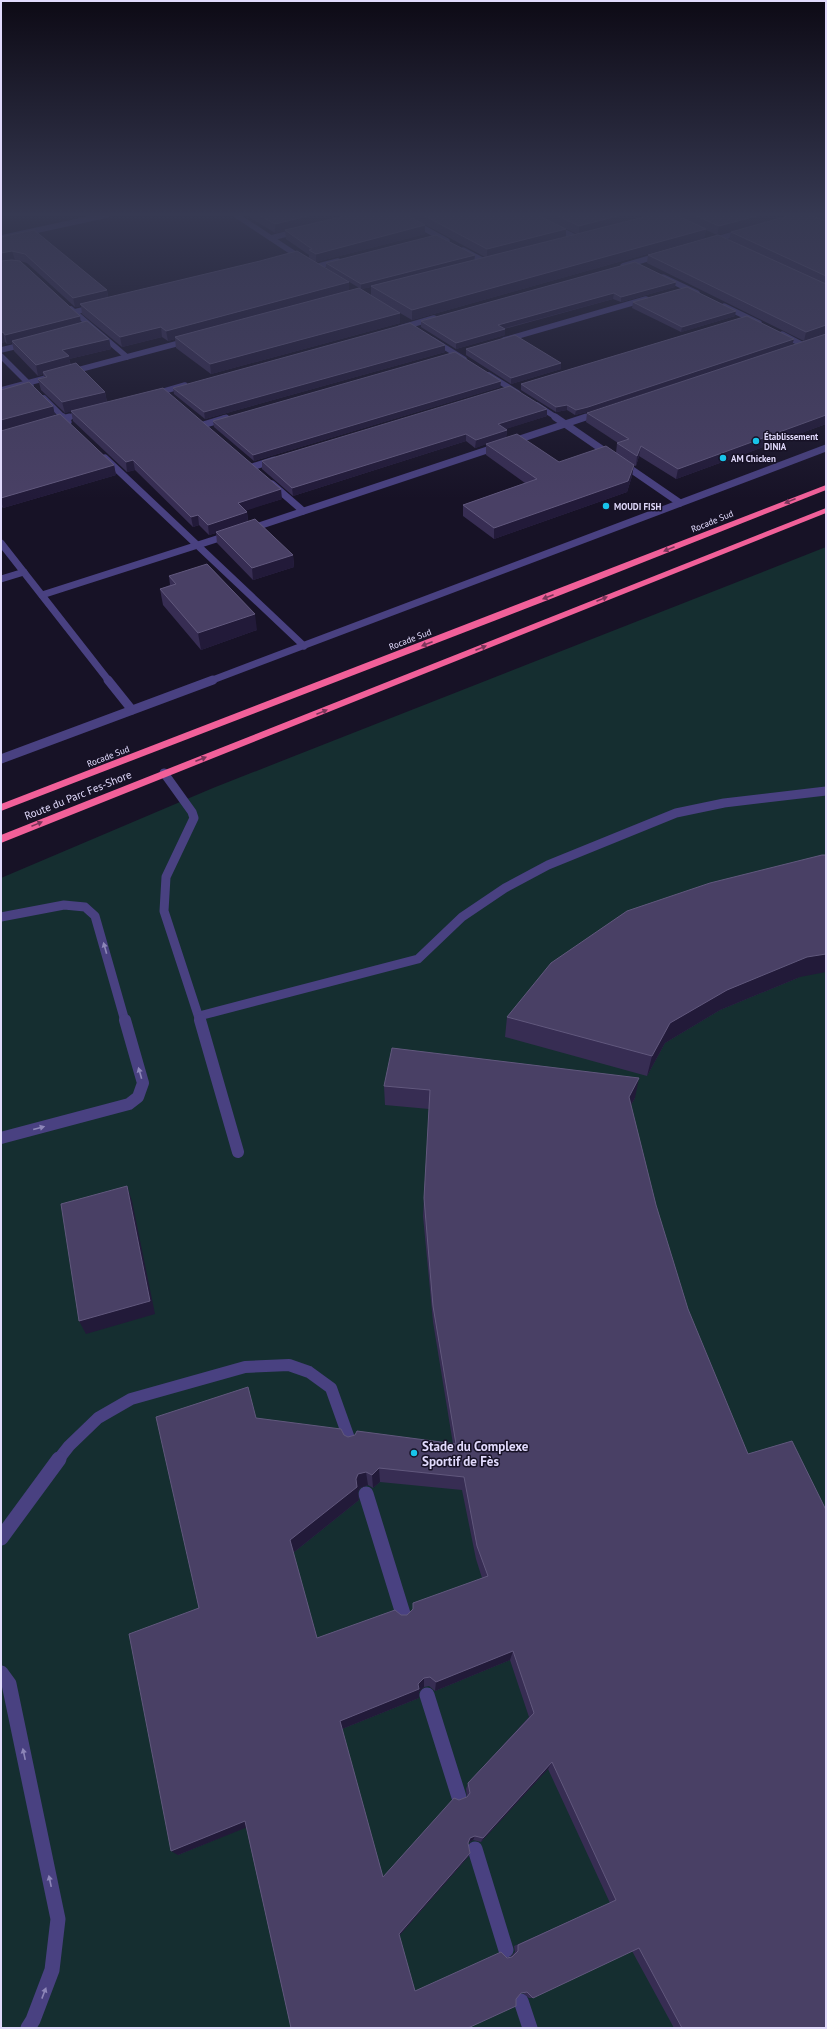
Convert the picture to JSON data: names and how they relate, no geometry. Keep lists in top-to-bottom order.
{
  "streets": {
    "highway": ["Rocade Sud", "Route du Parc Fes-Shore"]
  },
  "one_way": ["Route du Parc Fes-Shore"],
  "places": [
    "Établissement DINIA",
    "AM Chicken",
    "MOUDI FISH",
    "Stade du Complexe Sportif de Fès"
  ]
}
